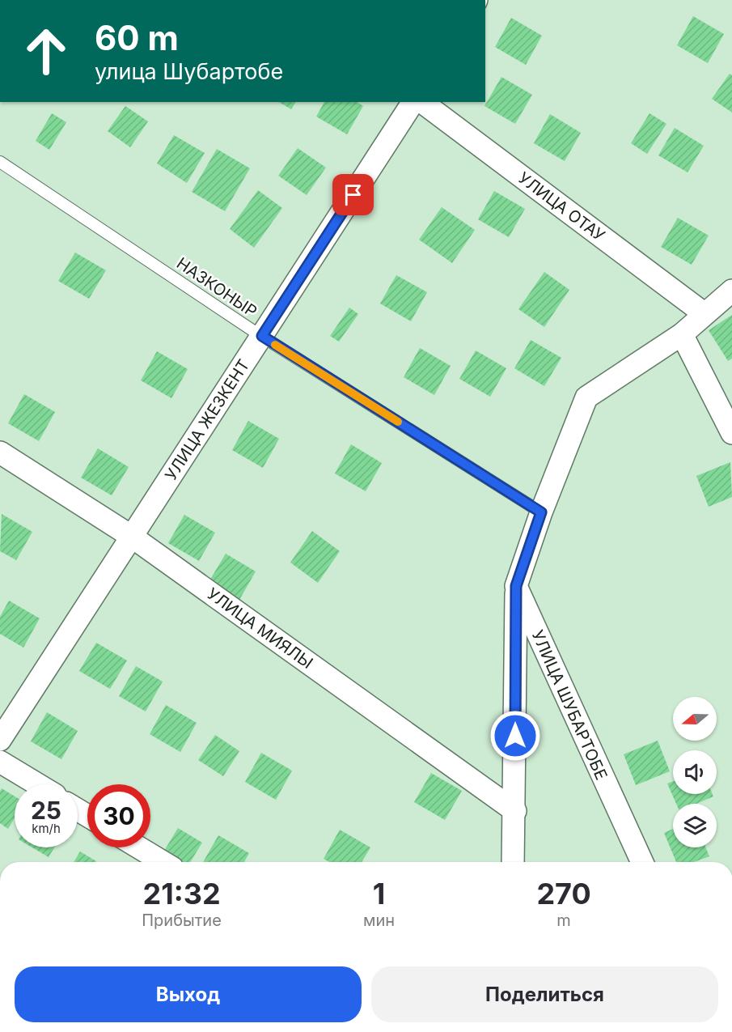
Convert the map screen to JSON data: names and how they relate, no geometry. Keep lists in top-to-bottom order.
{
  "streets": {
    "street": [
      "УЛИЦА ОТАУ",
      "УЛИЦА ЖЕЗКЕНТ",
      "УЛИЦА МИЯЛЫ",
      "УЛИЦА ШУБАРТОБЕ"
    ],
    "lane": ["НАЗКОНЫР"]
  },
  "crossings": [
    ["НАЗКОНЫР", "УЛИЦА ЖЕЗКЕНТ"],
    ["УЛИЦА ЖЕЗКЕНТ", "УЛИЦА МИЯЛЫ"]
  ],
  "north": "left",
  "page": {
    "turn": ["60 m", "улица Шубартобе"],
    "speed": "25 km/h",
    "limit": "30",
    "eta": [
      "21:32",
      "Прибытие",
      "1",
      "мин",
      "270",
      "m"
    ],
    "buttons": ["Выход", "Поделиться"]
  }
}
